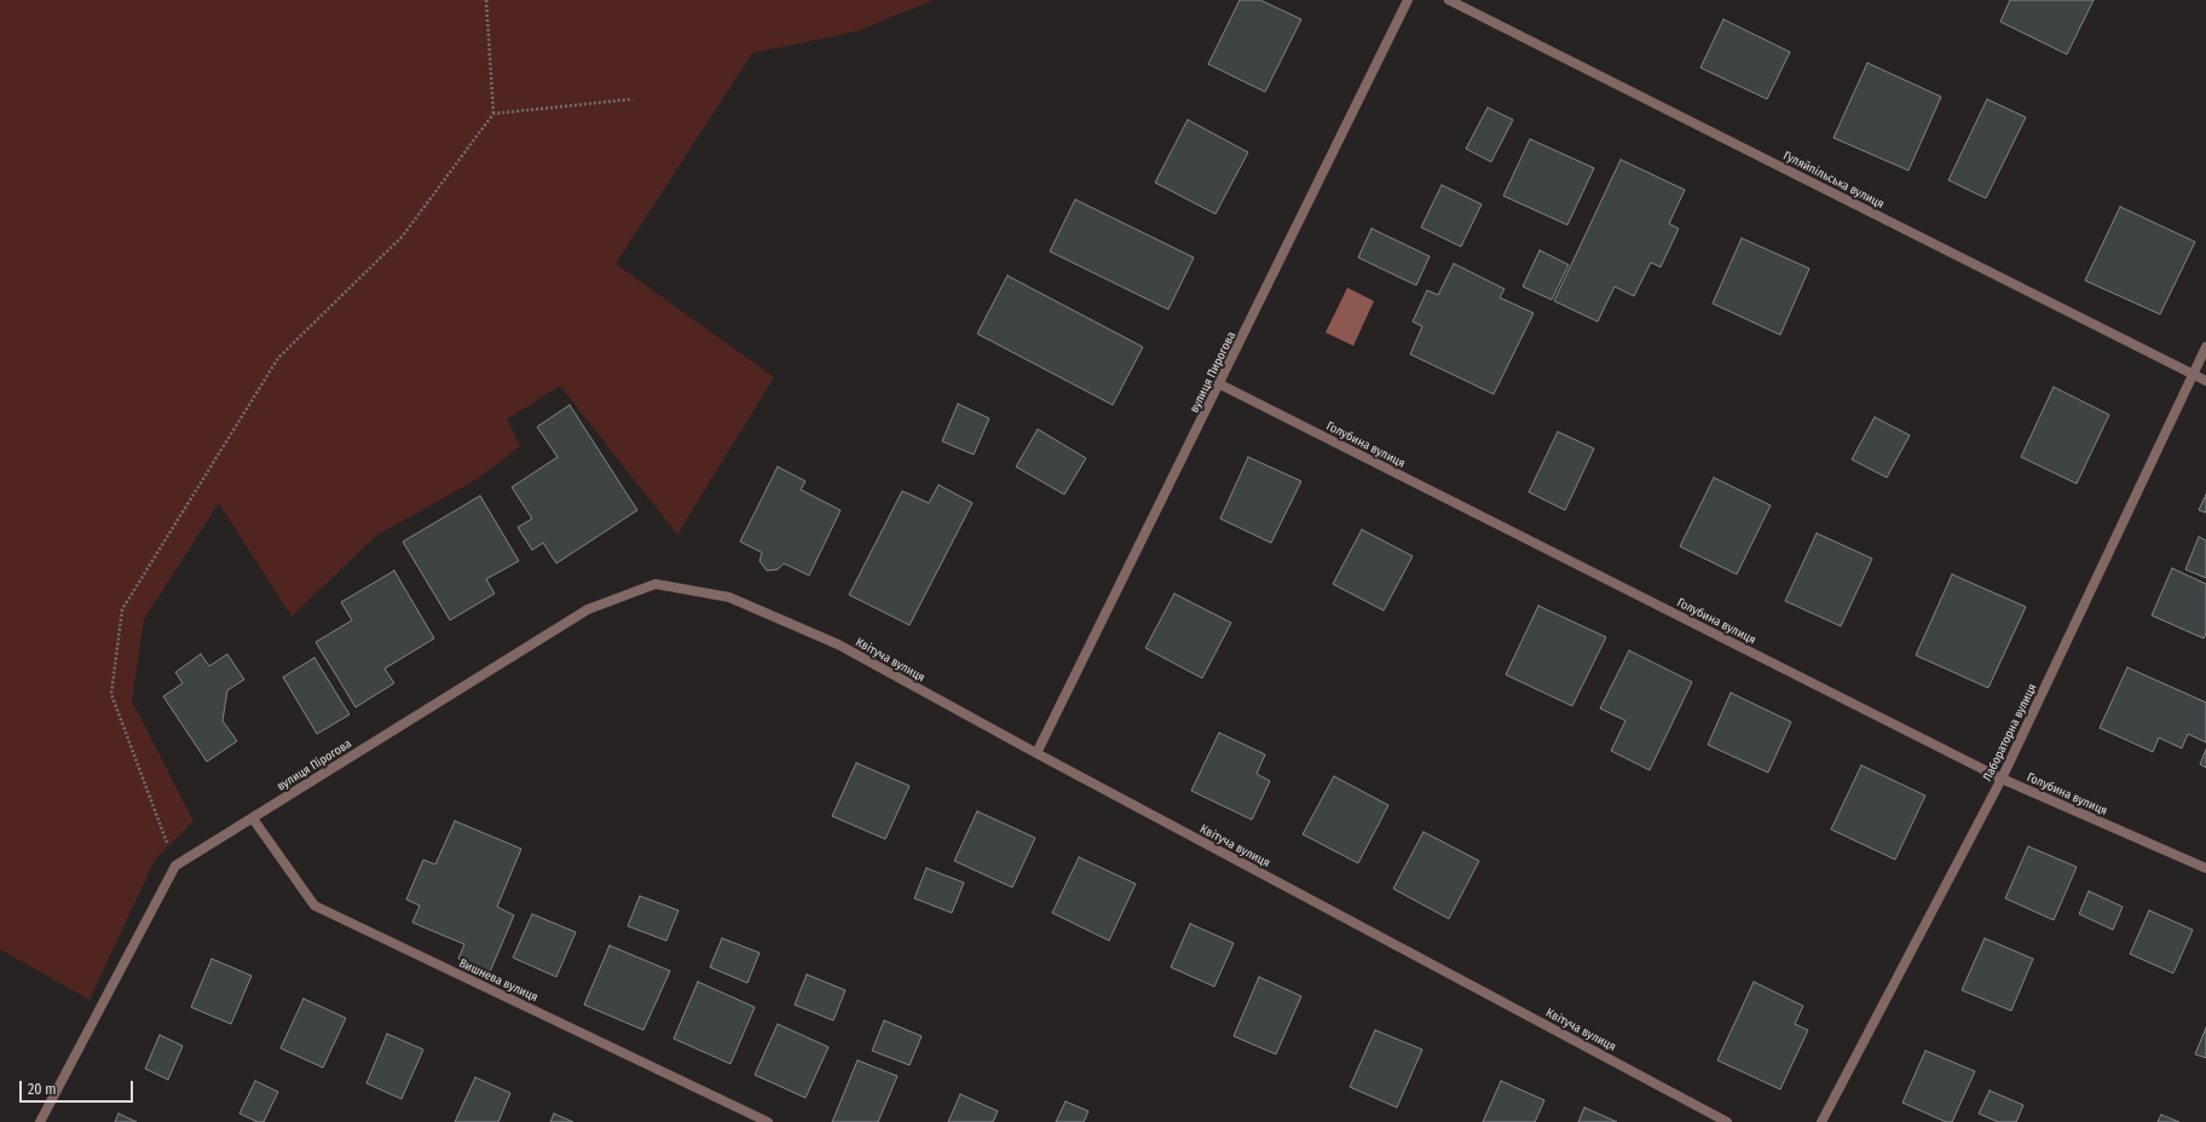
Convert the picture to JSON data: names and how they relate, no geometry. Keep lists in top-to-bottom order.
{
  "streets": {
    "street": [
      "Гуляйпільська вулиця",
      "вулиця Пирогова",
      "Голубина вулиця",
      "Квітуча вулиця",
      "Лабораторна вулиця",
      "вулиця Пірогова",
      "Вишнева вулиця"
    ]
  },
  "crossings": [
    ["Гуляйпільська вулиця", "Лабораторна вулиця"],
    ["вулиця Пирогова", "Голубина вулиця"],
    ["вулиця Пирогова", "Квітуча вулиця"],
    ["Голубина вулиця", "Лабораторна вулиця"],
    ["Квітуча вулиця", "вулиця Пірогова"],
    ["вулиця Пірогова", "Вишнева вулиця"]
  ],
  "scale_bar": "20 m"
}
